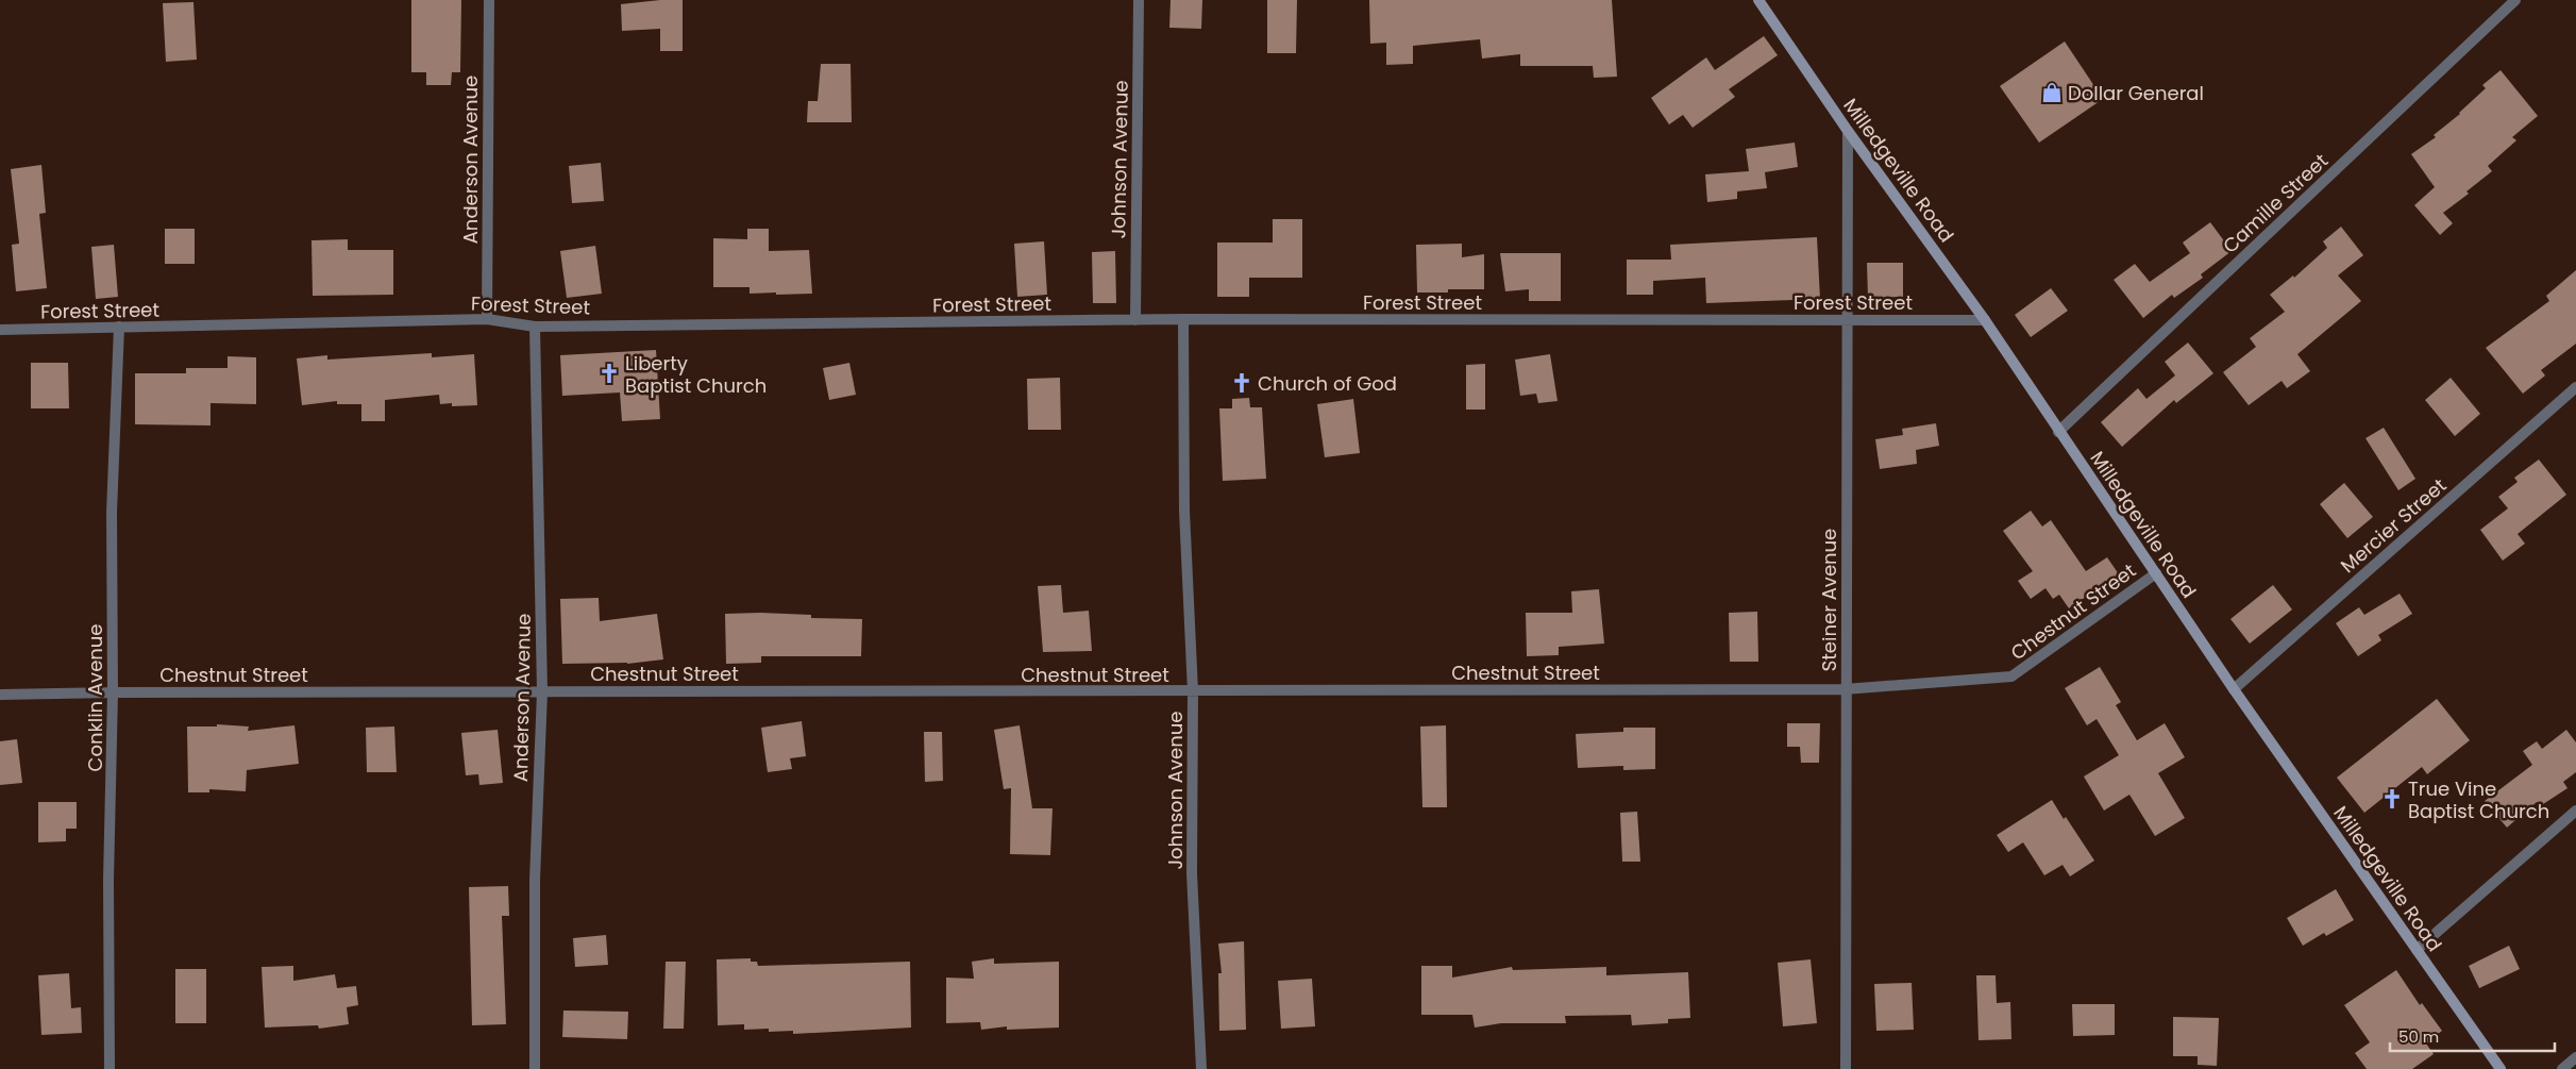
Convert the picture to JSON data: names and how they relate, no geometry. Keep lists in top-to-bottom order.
{
  "streets": {
    "main road": ["Milledgeville Road"],
    "street": [
      "Anderson Avenue",
      "Johnson Avenue",
      "Camille Street",
      "Forest Street",
      "Mercier Street",
      "Steiner Avenue",
      "Chestnut Street",
      "Conklin Avenue"
    ]
  },
  "crossings": [
    ["Anderson Avenue", "Forest Street"],
    ["Anderson Avenue", "Chestnut Street"],
    ["Johnson Avenue", "Forest Street"],
    ["Johnson Avenue", "Chestnut Street"],
    ["Milledgeville Road", "Camille Street"],
    ["Milledgeville Road", "Forest Street"],
    ["Milledgeville Road", "Mercier Street"],
    ["Milledgeville Road", "Steiner Avenue"],
    ["Milledgeville Road", "Chestnut Street"],
    ["Forest Street", "Steiner Avenue"],
    ["Forest Street", "Conklin Avenue"],
    ["Steiner Avenue", "Chestnut Street"],
    ["Chestnut Street", "Conklin Avenue"]
  ],
  "places": {
    "shop": ["Dollar General"],
    "church": ["Liberty Baptist Church", "Church of God", "True Vine Baptist Church"]
  },
  "scale_bar": "50 m"
}
